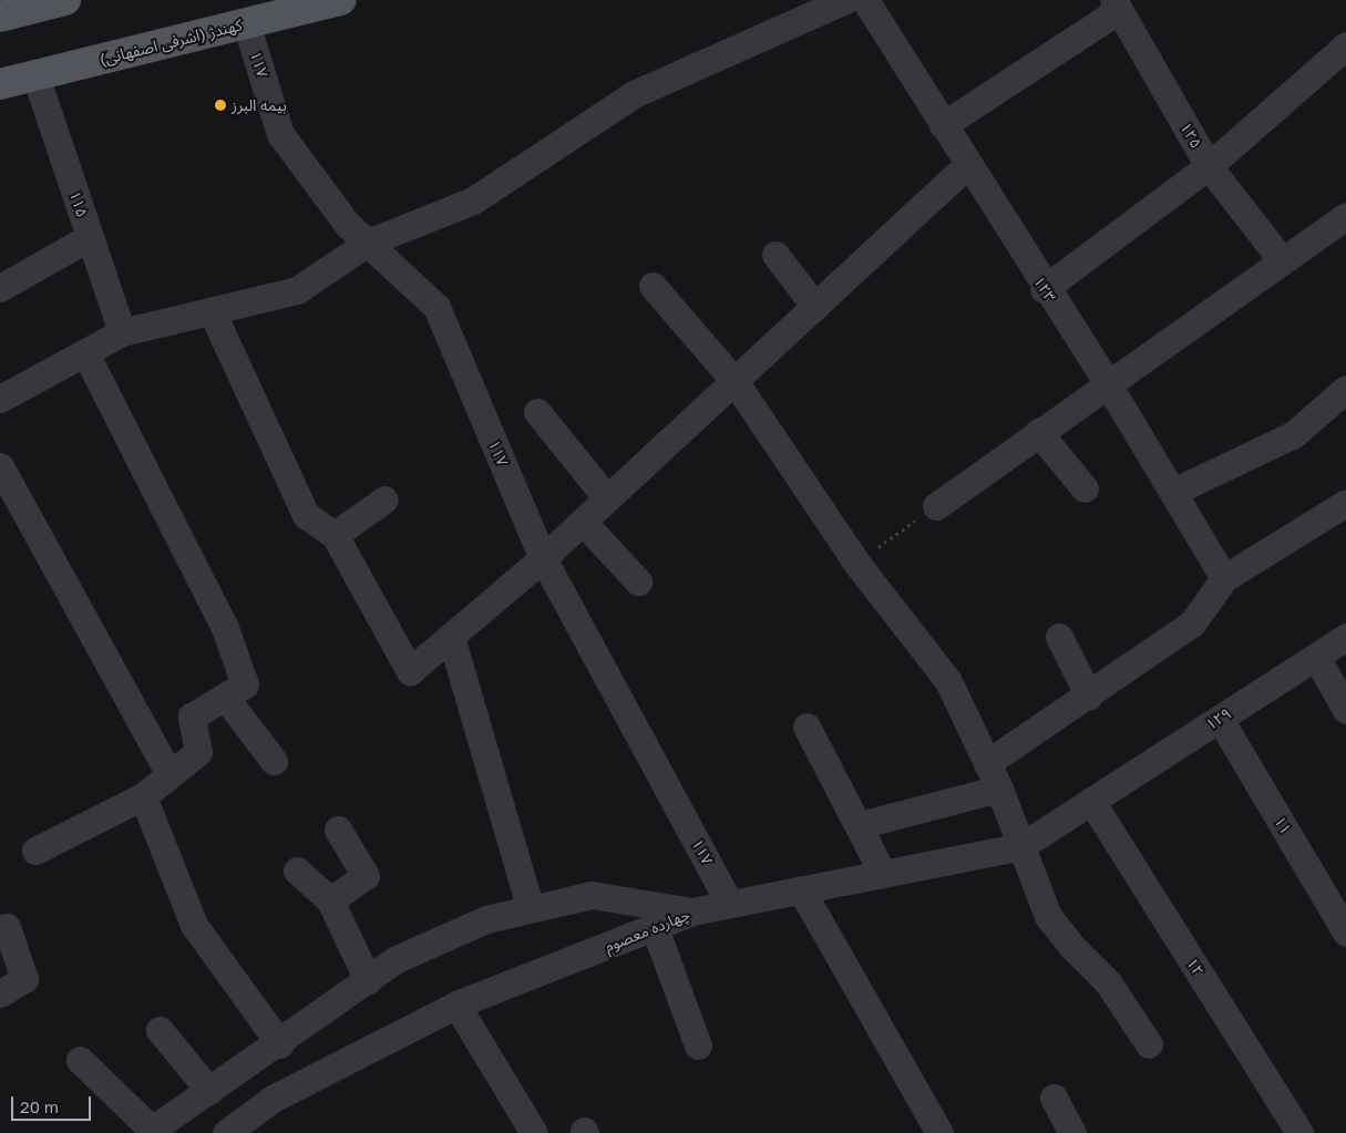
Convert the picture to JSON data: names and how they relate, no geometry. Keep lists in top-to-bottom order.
{
  "streets": {
    "main road": ["کهندژ (اشرفی اصفهانی)"],
    "street": [
      "۱۱۷",
      "۱۲۵",
      "۱۱۵",
      "۱۲۳",
      "۱۲۹",
      "۱۱",
      "چهارده معصوم",
      "۱۲"
    ]
  },
  "crossings": [
    ["کهندژ (اشرفی اصفهانی)", "۱۱۷"],
    ["کهندژ (اشرفی اصفهانی)", "۱۱۵"],
    ["۱۱۷", "چهارده معصوم"],
    ["۱۲۹", "۱۱"],
    ["۱۲۹", "چهارده معصوم"],
    ["۱۲۹", "۱۲"],
    ["چهارده معصوم", "۱۲"]
  ],
  "places": ["بیمه البرز"],
  "scale_bar": "20 m"
}
